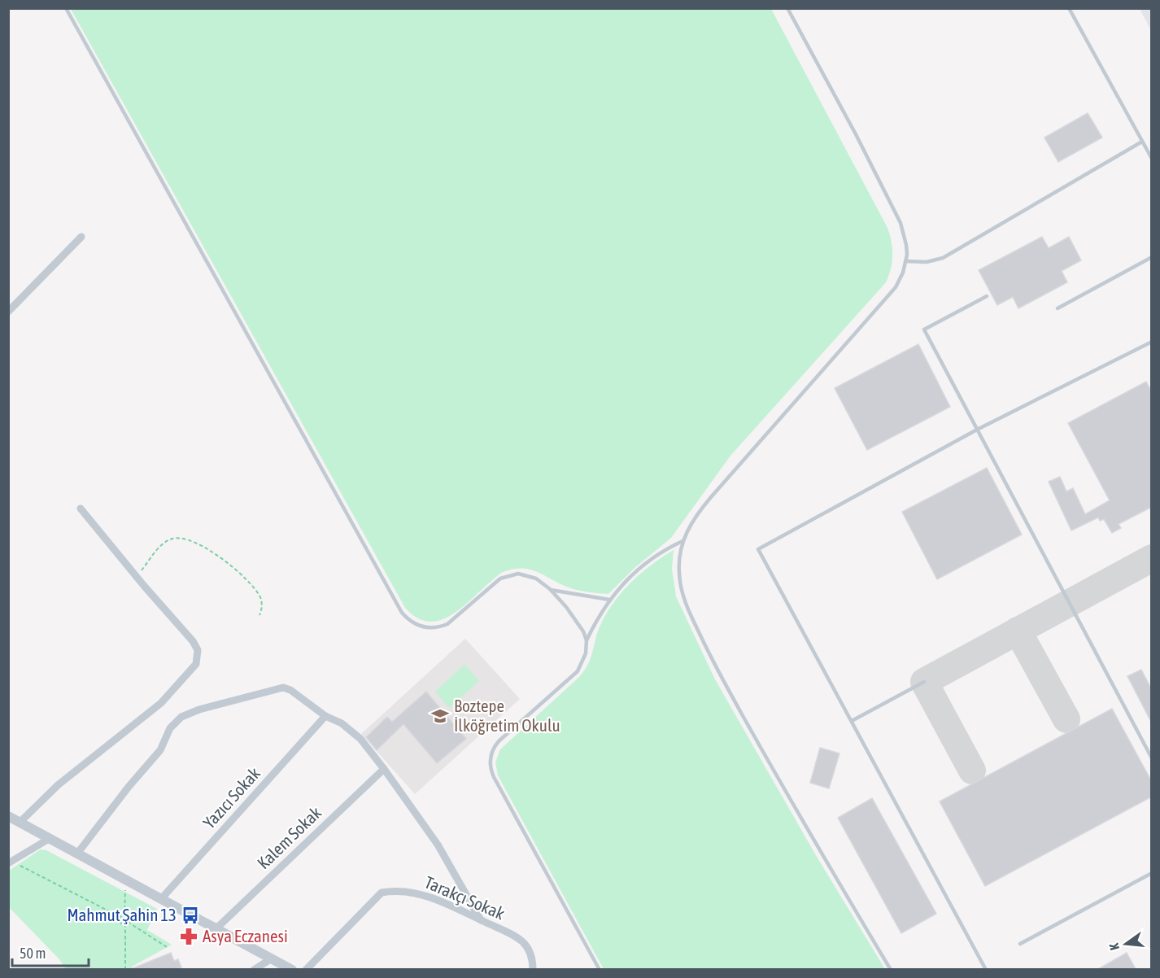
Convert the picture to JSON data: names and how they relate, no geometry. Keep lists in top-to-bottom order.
{
  "streets": {
    "street": ["Yazıcı Sokak", "Kalem Sokak", "Tarakçı Sokak"]
  },
  "places": {
    "school or university": ["Boztepe İlköğretim Okulu"],
    "bus stop": ["Mahmut Şahin 13"],
    "pharmacy": ["Asya Eczanesi"]
  },
  "scale_bar": "50 m",
  "north": "left"
}
